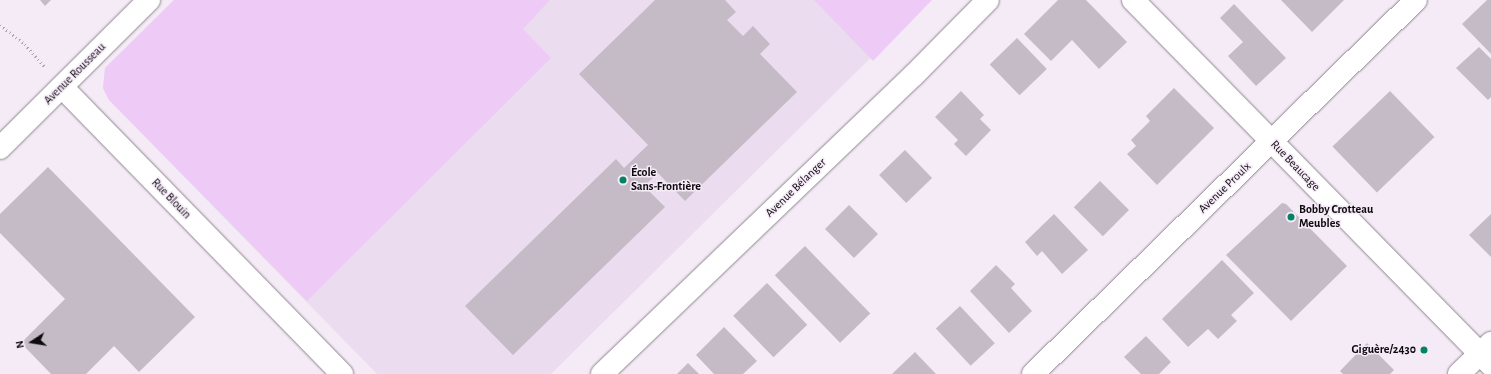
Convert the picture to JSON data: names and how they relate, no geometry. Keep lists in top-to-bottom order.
{
  "streets": {
    "street": [
      "Avenue Rousseau",
      "Rue Beaucage",
      "Avenue Bélanger",
      "Avenue Proulx",
      "Rue Blouin"
    ]
  },
  "crossings": [
    ["Avenue Rousseau", "Rue Blouin"],
    ["Rue Beaucage", "Avenue Proulx"]
  ],
  "places": ["École Sans-Frontière", "Bobby Crotteau Meubles", "Giguère/2430"],
  "north": "left"
}
